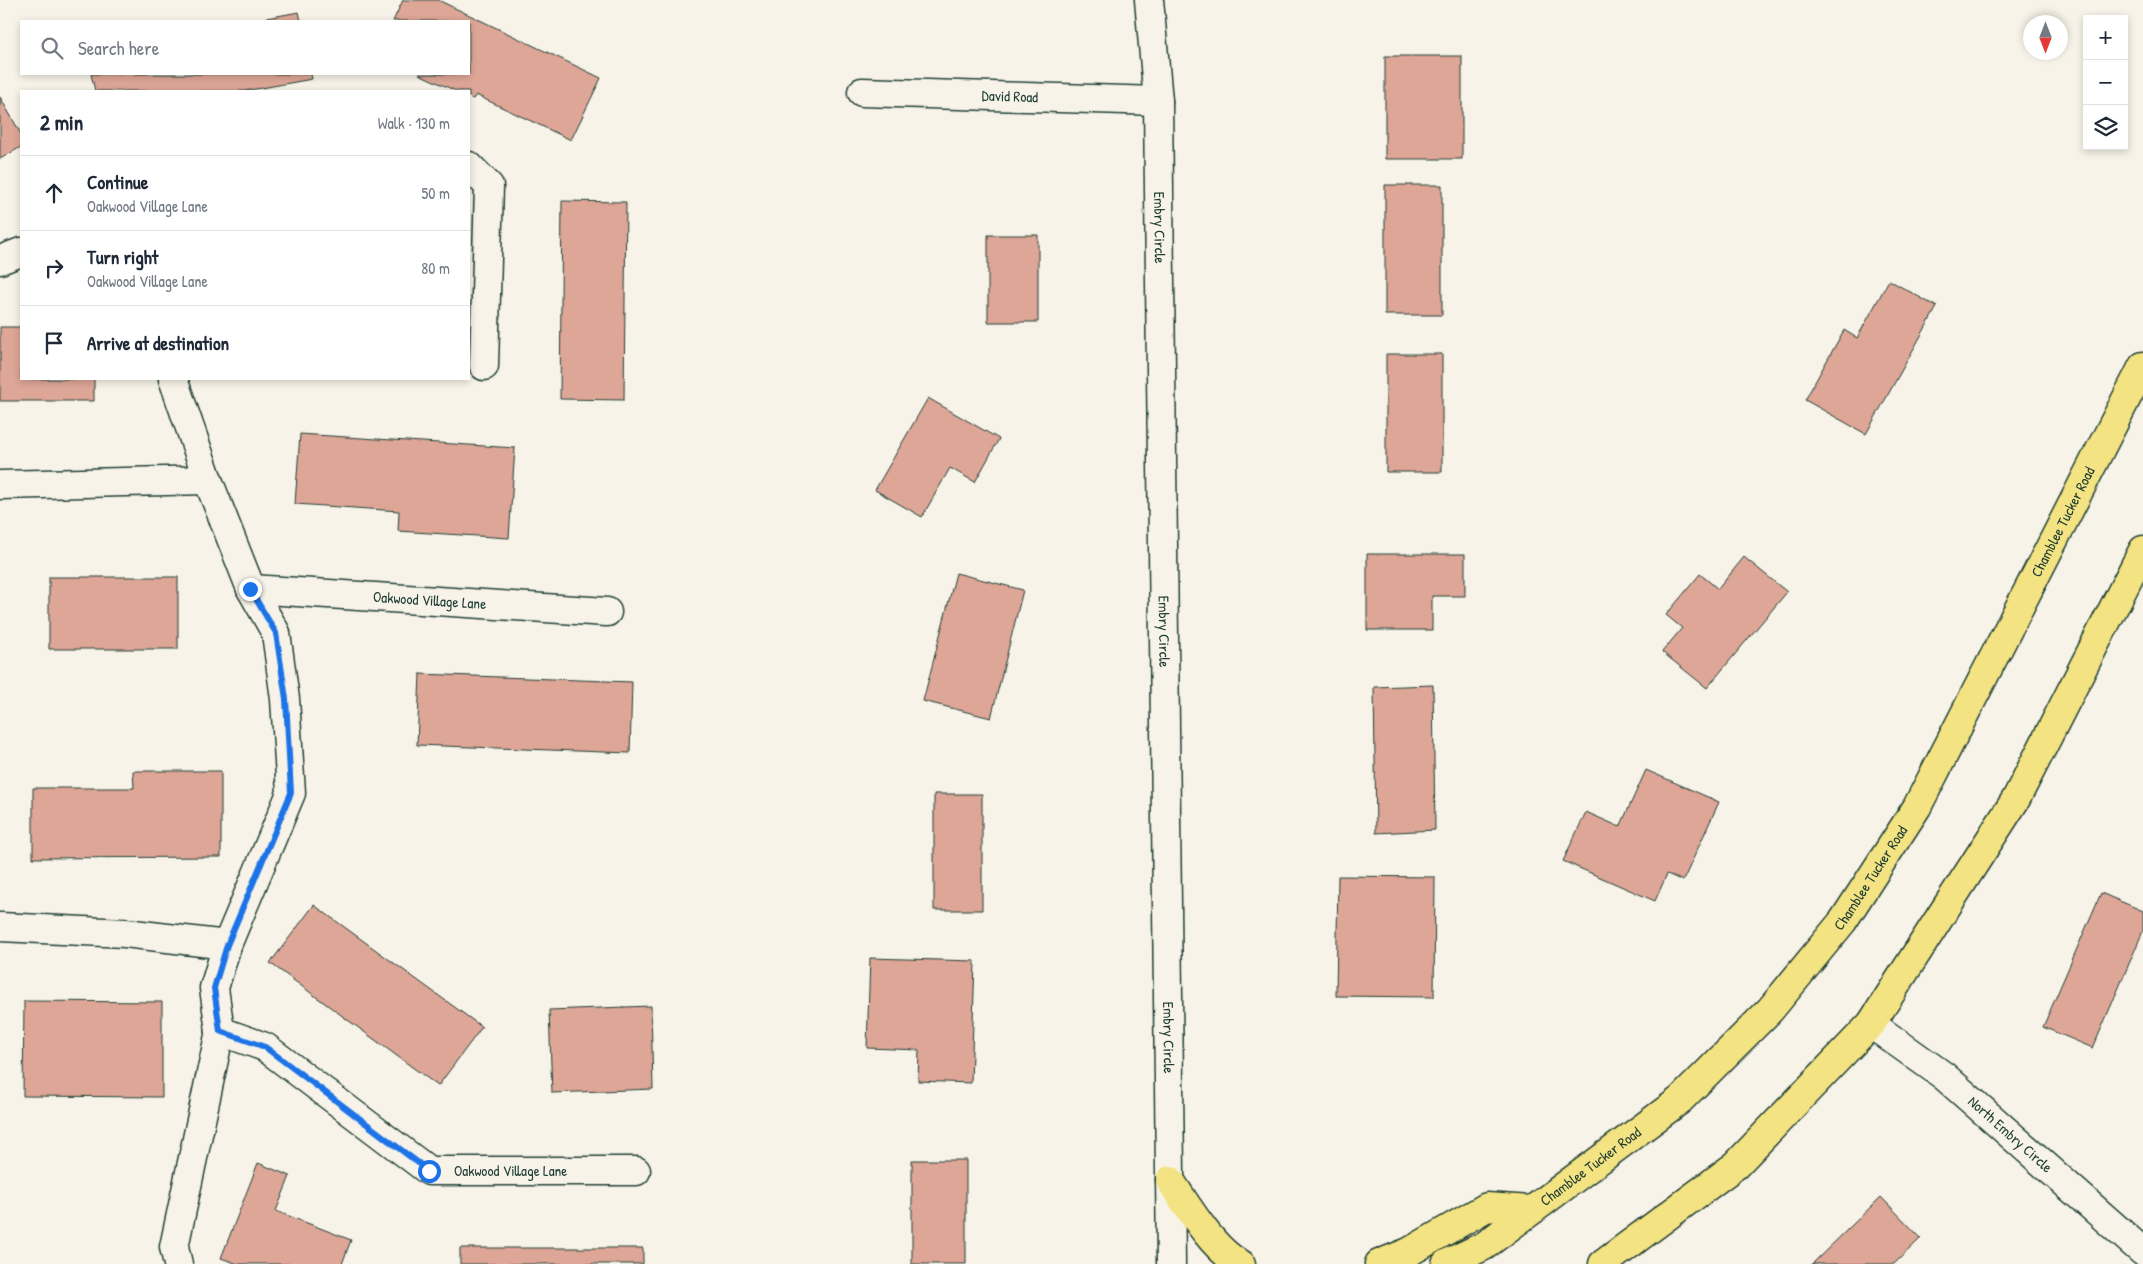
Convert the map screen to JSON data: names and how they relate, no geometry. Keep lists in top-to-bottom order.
{
  "streets": {
    "main road": ["Chamblee Tucker Road"],
    "street": [
      "David Road",
      "Embry Circle",
      "Oakwood Village Lane",
      "North Embry Circle"
    ]
  },
  "crossings": [
    ["David Road", "Embry Circle"]
  ],
  "north": "bottom",
  "page": {
    "map_buttons": ["+", "−"],
    "search": "Search here",
    "heading": ["2 min", "Walk · 130 m"],
    "list": [
      ["Continue", "Oakwood Village Lane", "50 m"],
      ["Turn right", "Oakwood Village Lane", "80 m"],
      "Arrive at destination"
    ]
  }
}
